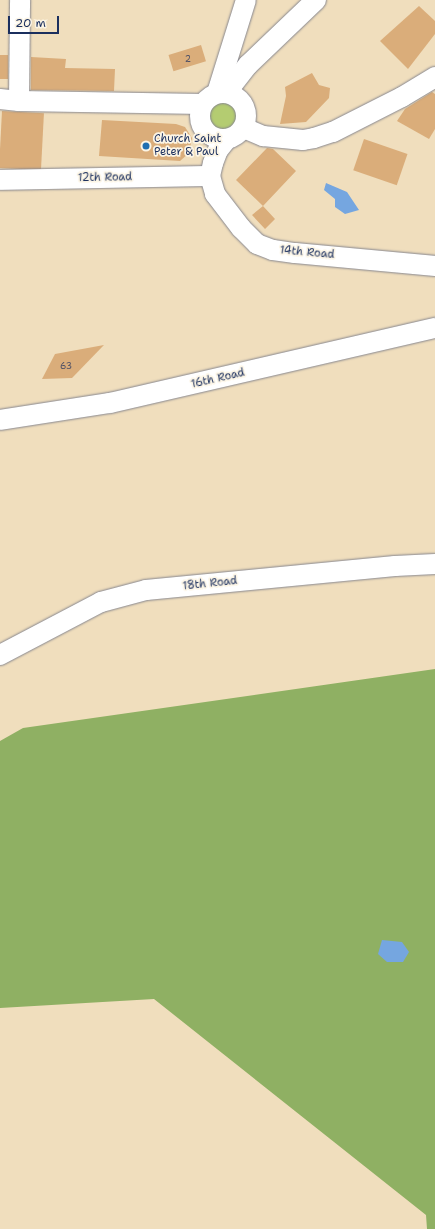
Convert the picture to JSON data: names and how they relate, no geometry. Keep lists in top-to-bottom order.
{
  "streets": {
    "street": [
      "12th Road",
      "14th Road",
      "16th Road",
      "18th Road"
    ]
  },
  "crossings": [
    ["12th Road", "14th Road"]
  ],
  "places": ["Church Saint Peter & Paul"],
  "house_numbers": ["2", "63"],
  "scale_bar": "20 m"
}
